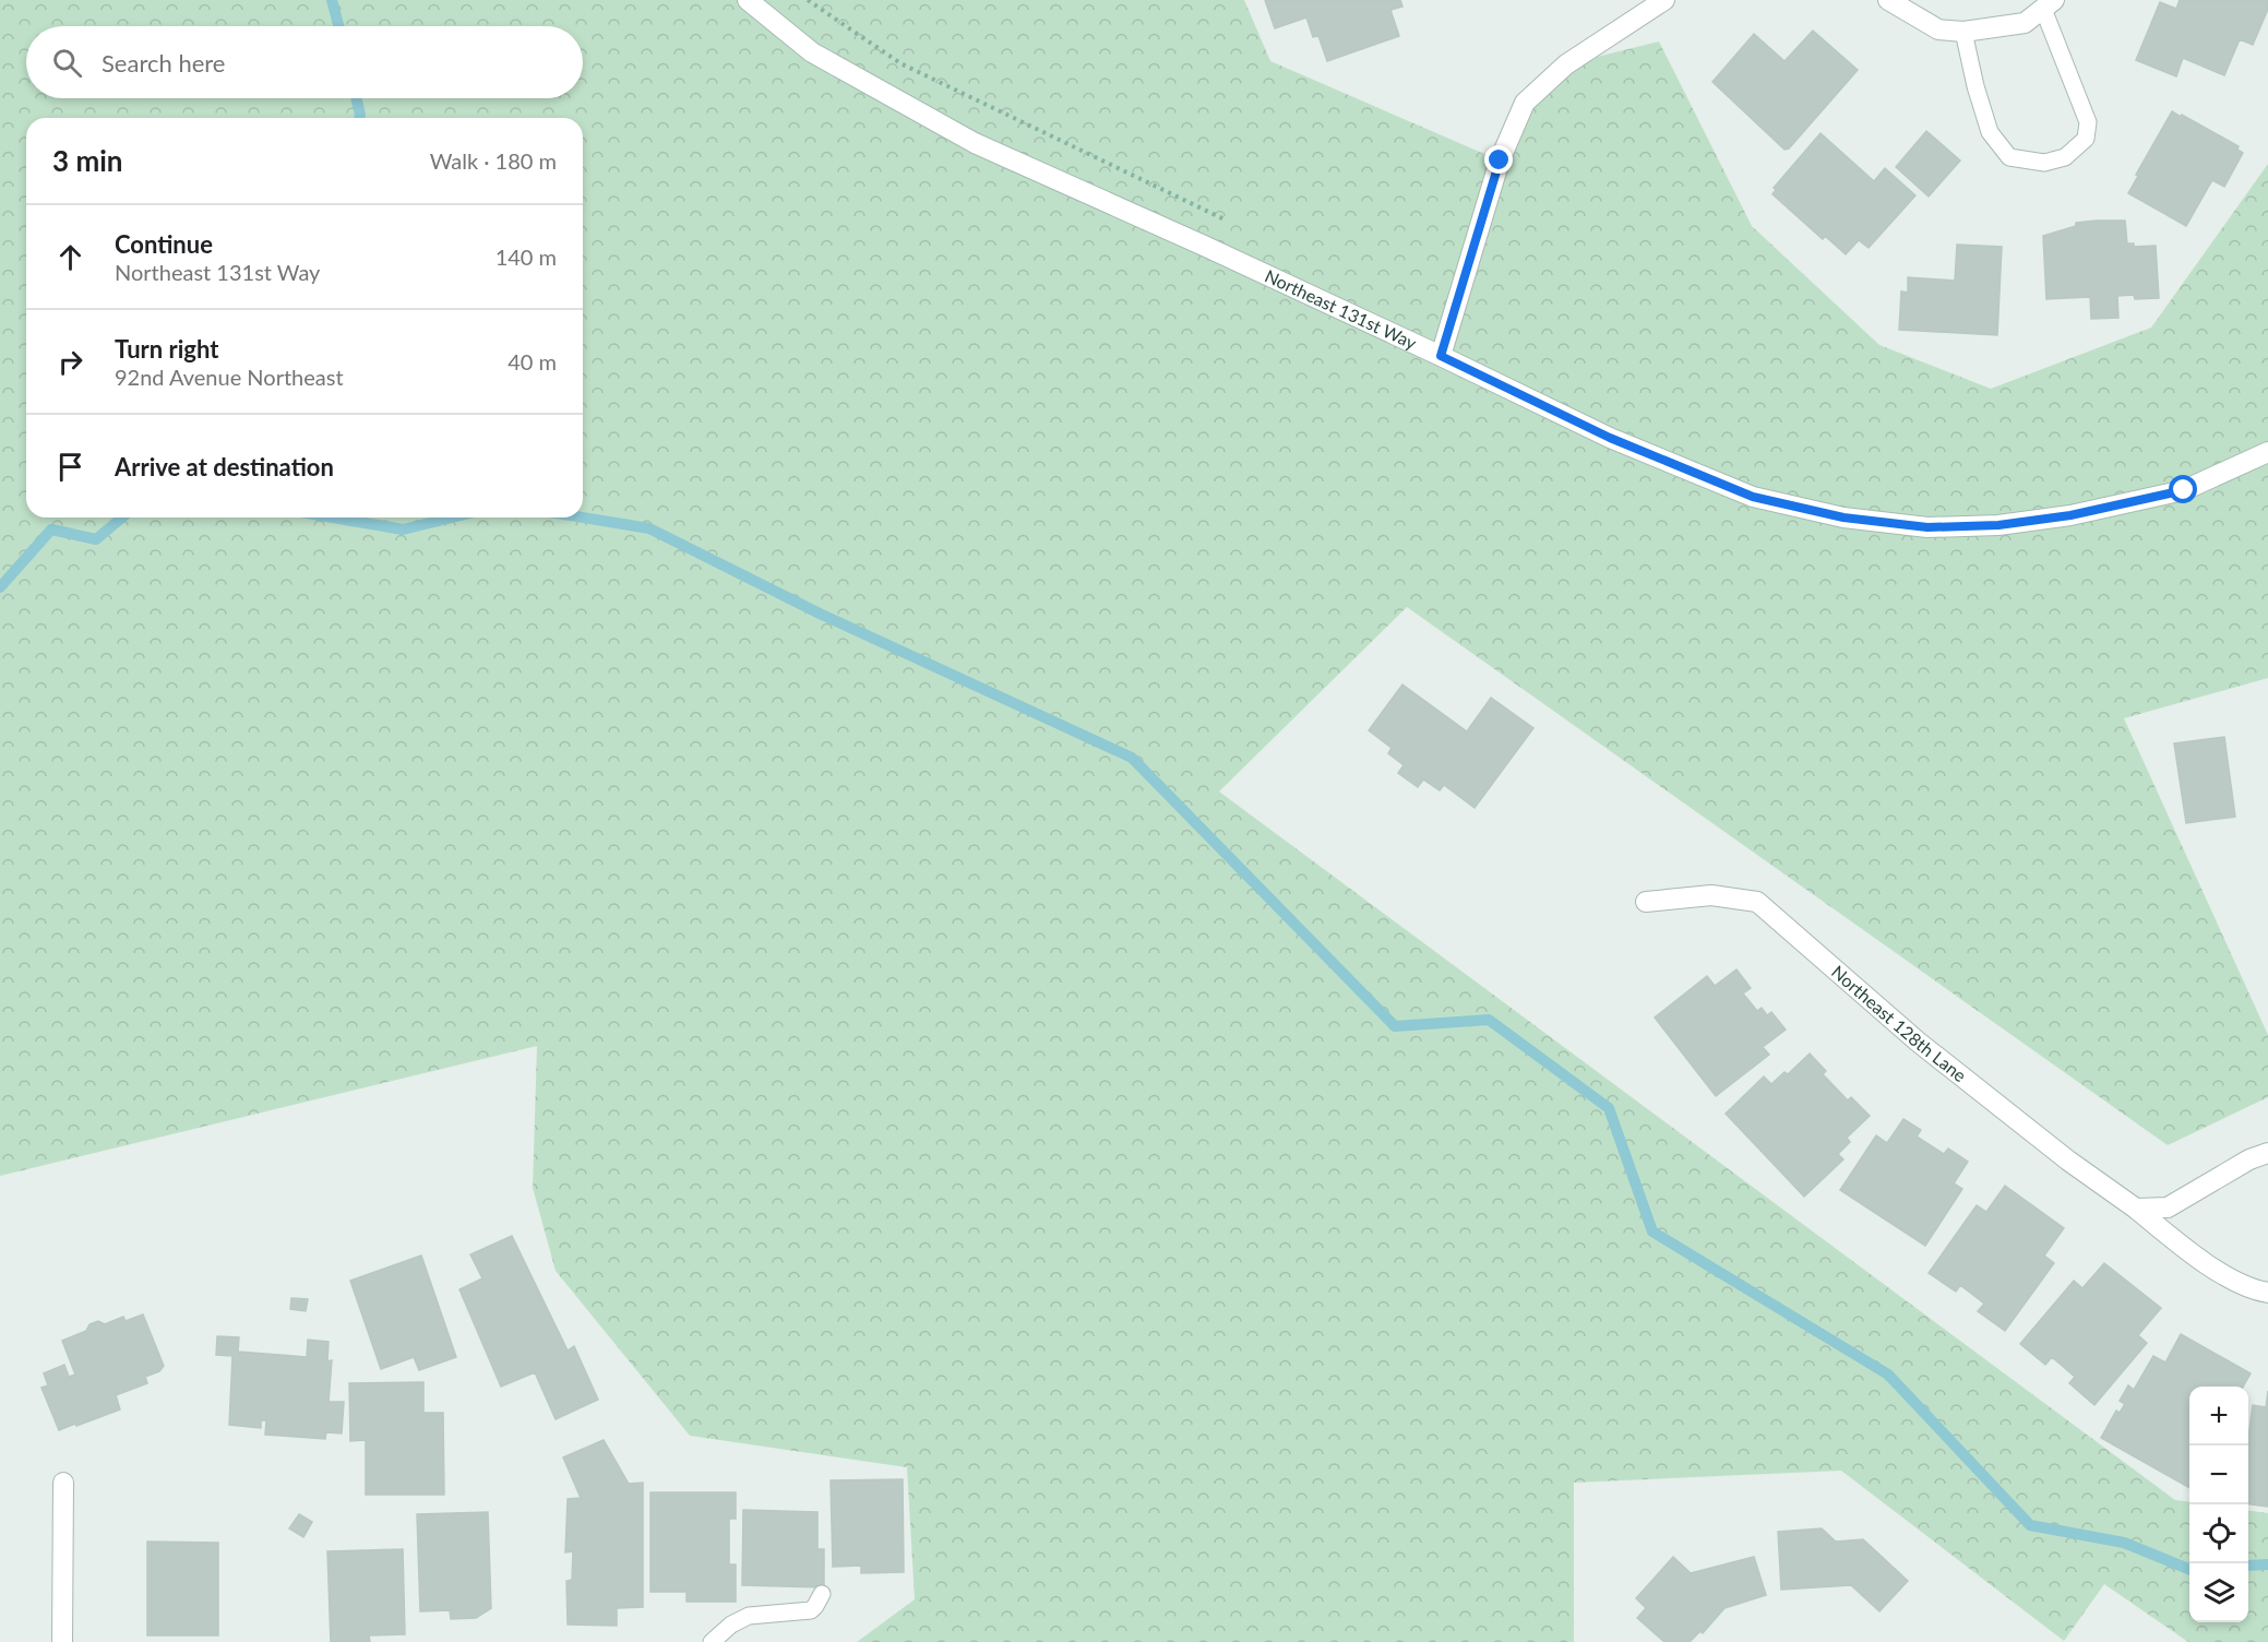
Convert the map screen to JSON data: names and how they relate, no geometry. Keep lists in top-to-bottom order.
{
  "streets": {
    "street": ["Northeast 131st Way", "Northeast 128th Lane"]
  },
  "page": {
    "search": "Search here",
    "heading": ["3 min", "Walk · 180 m"],
    "list": [
      ["Continue", "Northeast 131st Way", "140 m"],
      ["Turn right", "92nd Avenue Northeast", "40 m"],
      "Arrive at destination"
    ],
    "map_buttons": ["+", "−"]
  }
}
